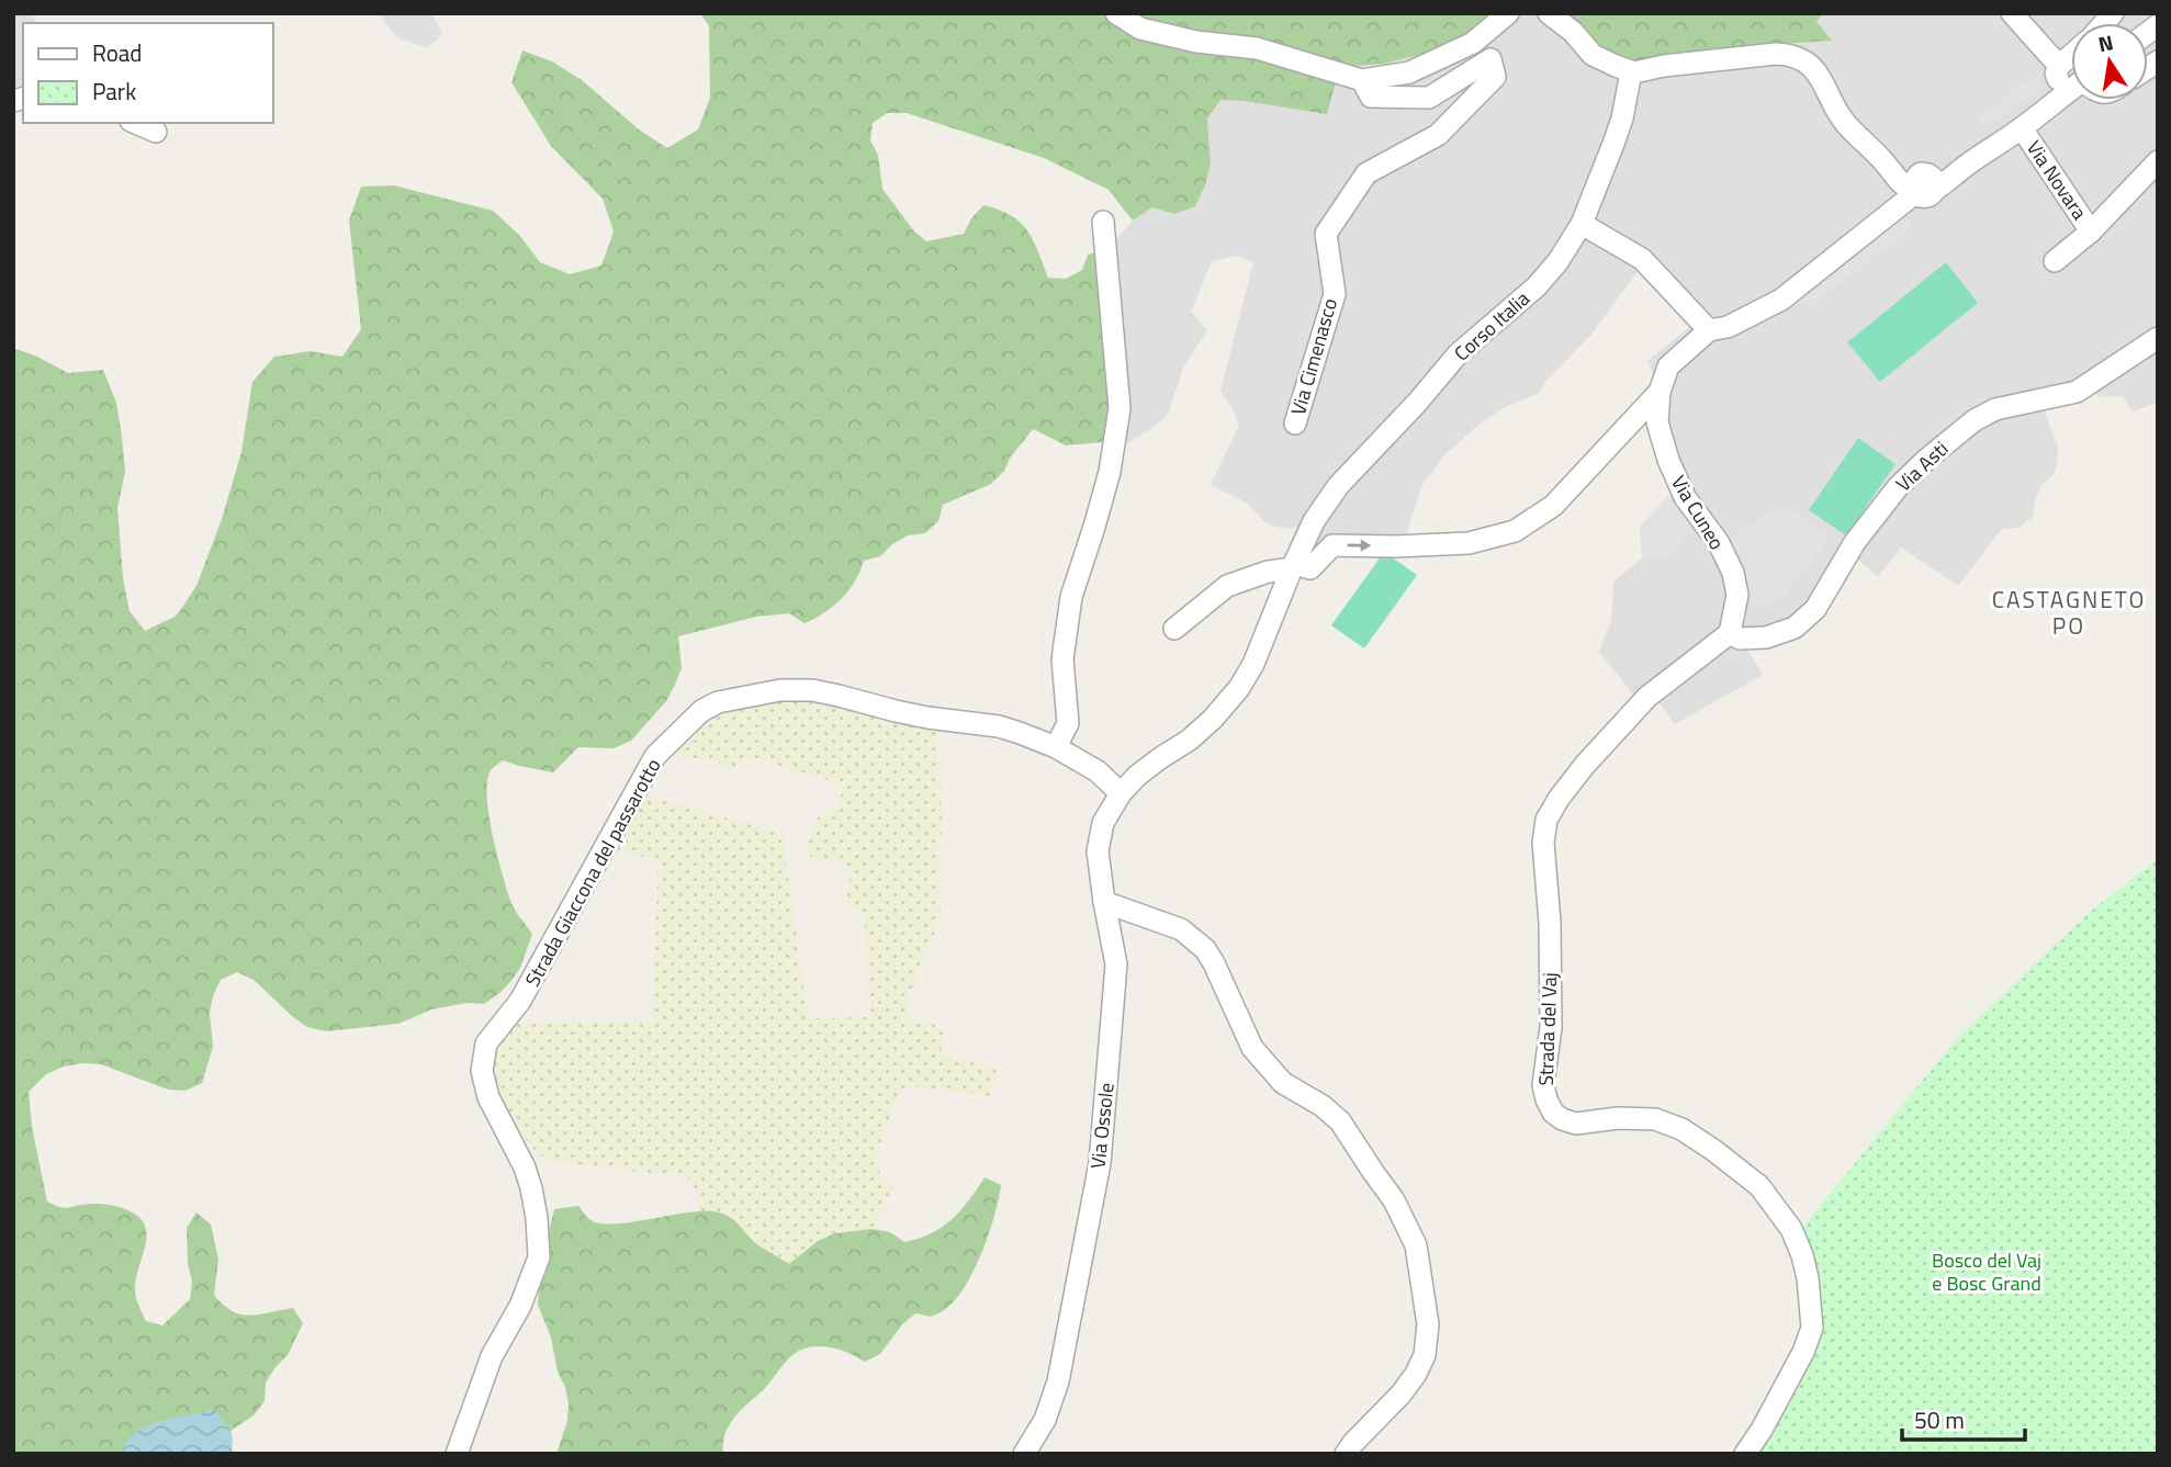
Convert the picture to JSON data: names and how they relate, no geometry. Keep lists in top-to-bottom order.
{
  "streets": {
    "street": [
      "Via Novara",
      "Corso Italia",
      "Via Cimenasco",
      "Via Asti",
      "Via Cuneo",
      "Strada Giaccona del passarotto",
      "Strada del Vaj",
      "Via Ossole"
    ]
  },
  "crossings": [
    ["Corso Italia", "Strada Giaccona del passarotto"],
    ["Corso Italia", "Via Ossole"],
    ["Via Asti", "Via Cuneo"],
    ["Via Asti", "Strada del Vaj"],
    ["Via Cuneo", "Strada del Vaj"],
    ["Strada Giaccona del passarotto", "Via Ossole"]
  ],
  "districts": ["CASTAGNETO PO"],
  "parks": ["Bosco del Vaj e Bosc Grand"],
  "legend": ["Road", "Park"],
  "scale_bar": "50 m",
  "north": "top"
}
